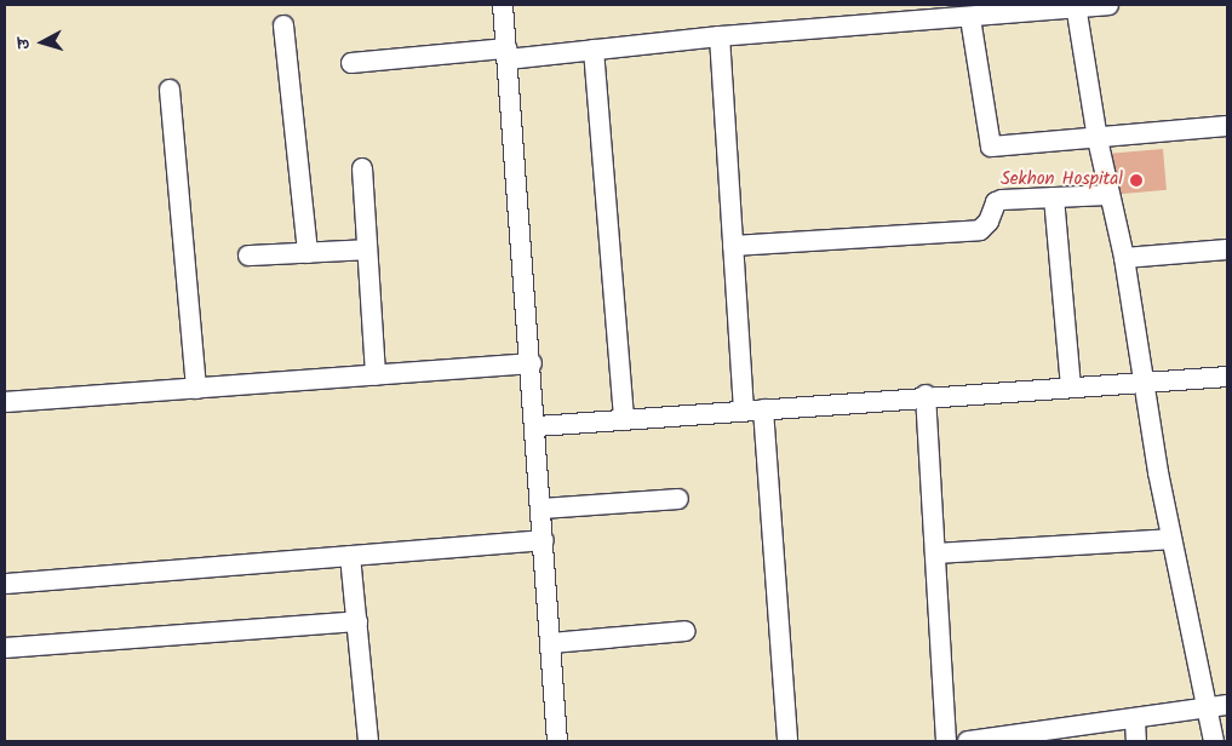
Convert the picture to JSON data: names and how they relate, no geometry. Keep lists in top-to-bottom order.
{
  "places": ["Sekhon Hospital"],
  "north": "left"
}
